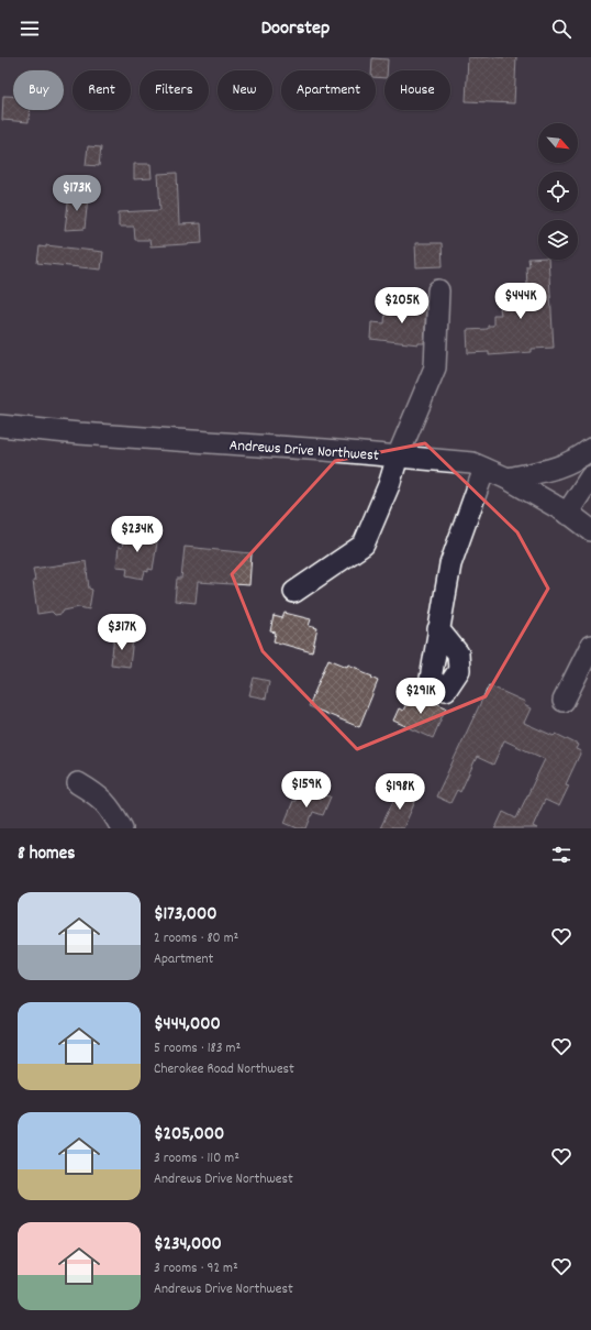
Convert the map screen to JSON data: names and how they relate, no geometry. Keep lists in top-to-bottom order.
{
  "streets": {
    "street": ["Andrews Drive Northwest"]
  },
  "north": "bottom right",
  "page": {
    "header": "Doorstep",
    "chip": [
      "Buy",
      "Rent",
      "Filters",
      "New",
      "Apartment",
      "House"
    ],
    "price": [
      "$173K",
      "$444K",
      "$205K",
      "$234K",
      "$317K",
      "$291K",
      "$159K",
      "$198K"
    ],
    "heading": "8 homes",
    "list": [
      {
        "name": "$173,000",
        "note": "2 rooms · 80 m² · Apartment"
      },
      {
        "name": "$444,000",
        "note": "5 rooms · 183 m² · Cherokee Road Northwest"
      },
      {
        "name": "$205,000",
        "note": "3 rooms · 110 m² · Andrews Drive Northwest"
      },
      {
        "name": "$234,000",
        "note": "3 rooms · 92 m² · Andrews Drive Northwest"
      }
    ]
  }
}
